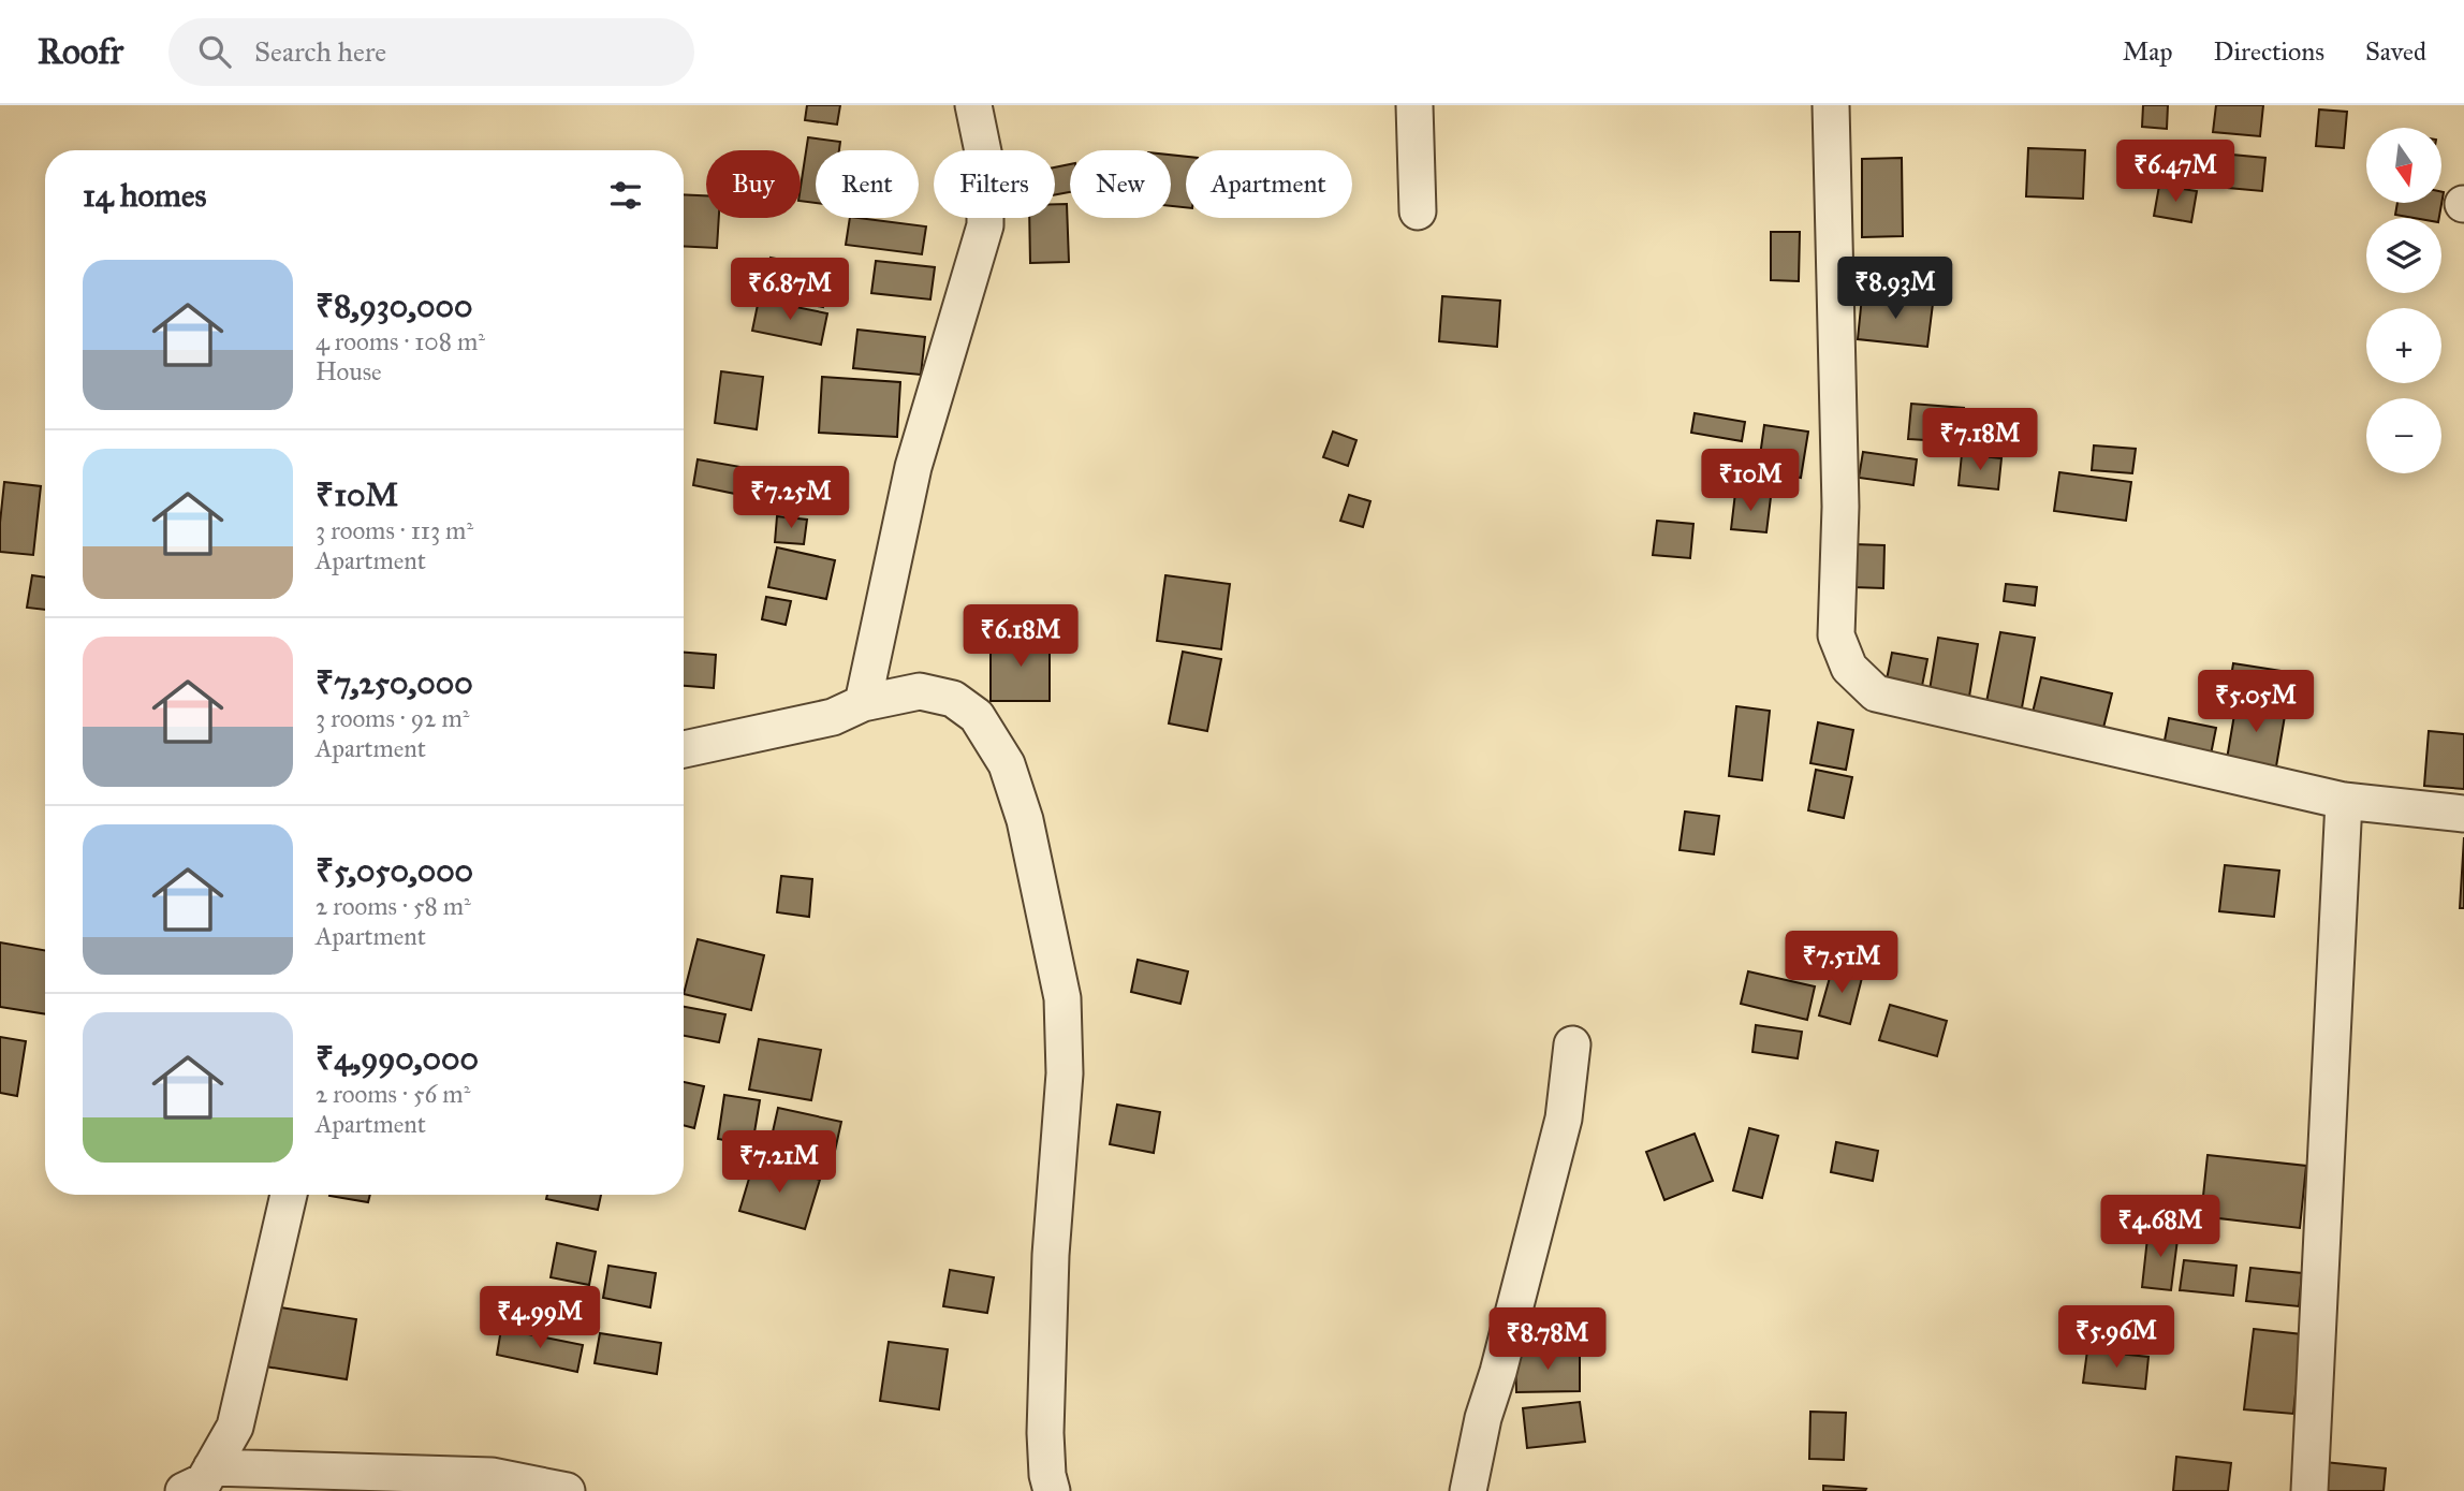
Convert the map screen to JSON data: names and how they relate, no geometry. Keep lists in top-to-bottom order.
{
  "north": "bottom",
  "page": {
    "header": "Roofr",
    "search": "Search here",
    "nav": ["Map", "Directions", "Saved"],
    "map_buttons": ["+", "−"],
    "price": [
      "₹6.47M",
      "₹8.93M",
      "₹6.87M",
      "₹7.18M",
      "₹10M",
      "₹7.25M",
      "₹6.18M",
      "₹5.05M",
      "₹7.51M",
      "₹7.21M",
      "₹4.68M",
      "₹4.99M",
      "₹5.96M",
      "₹8.78M"
    ],
    "chip": [
      "Buy",
      "Rent",
      "Filters",
      "New",
      "Apartment"
    ],
    "heading": "14 homes",
    "list": [
      {
        "name": "₹8,930,000",
        "note": "4 rooms · 108 m² · House"
      },
      {
        "name": "₹10M",
        "note": "3 rooms · 113 m² · Apartment"
      },
      {
        "name": "₹7,250,000",
        "note": "3 rooms · 92 m² · Apartment"
      },
      {
        "name": "₹5,050,000",
        "note": "2 rooms · 58 m² · Apartment"
      },
      {
        "name": "₹4,990,000",
        "note": "2 rooms · 56 m² · Apartment"
      }
    ]
  }
}
